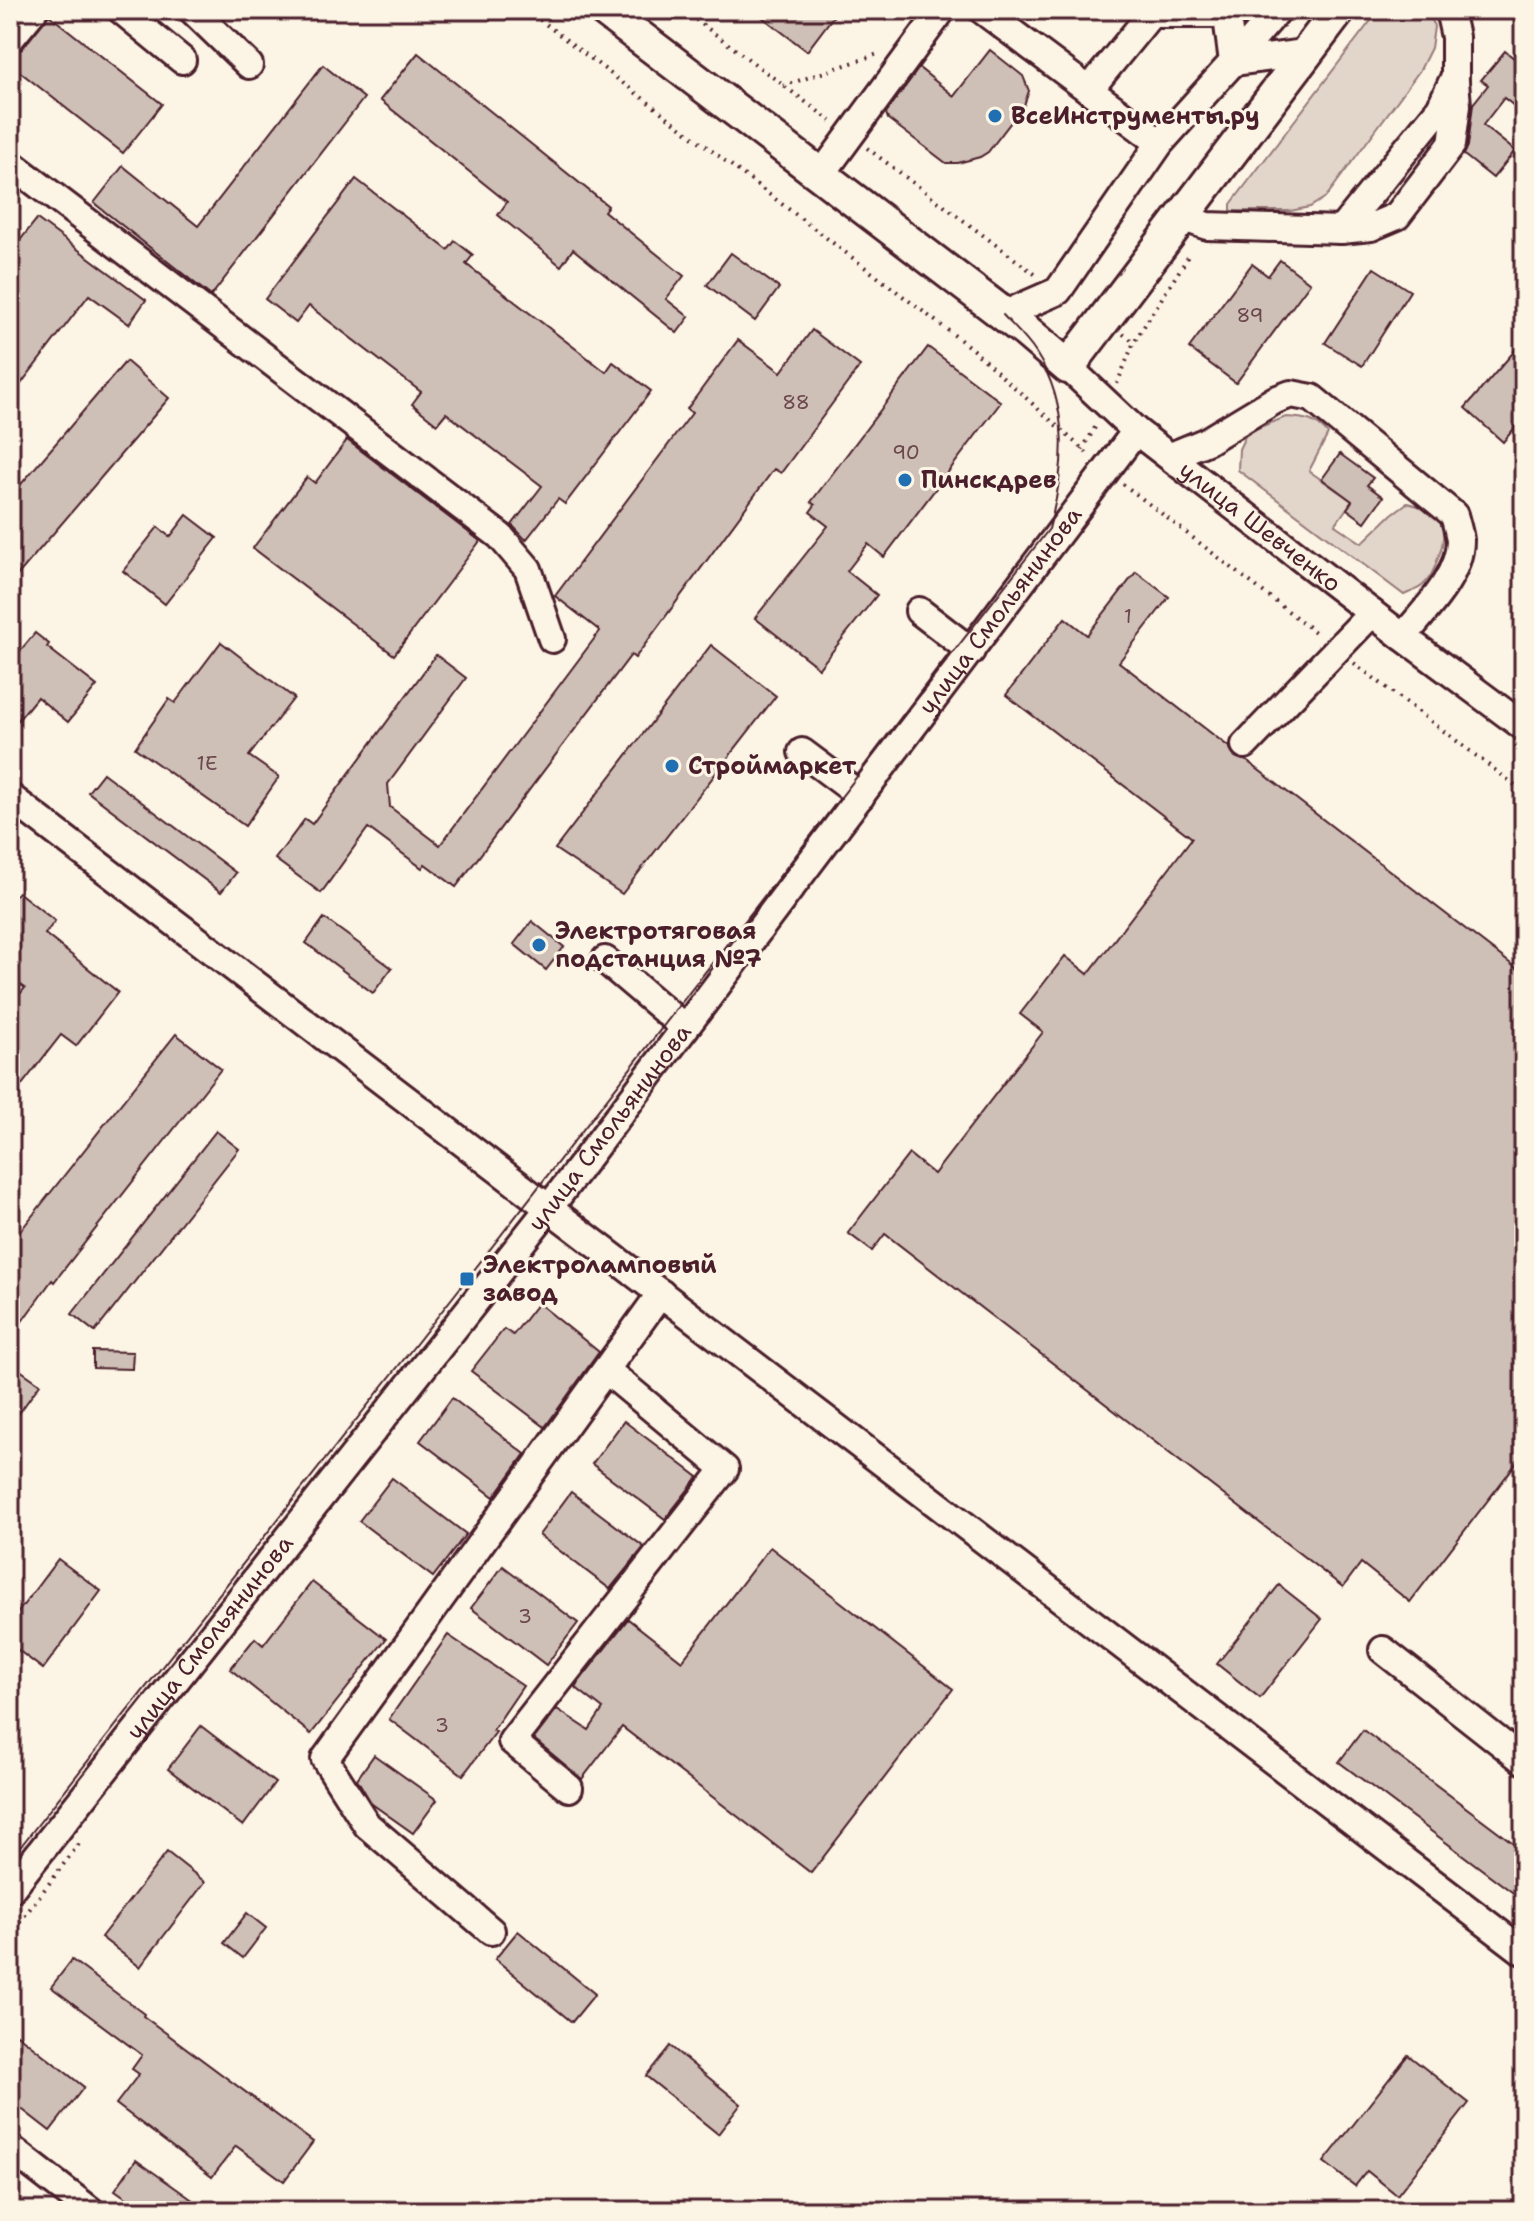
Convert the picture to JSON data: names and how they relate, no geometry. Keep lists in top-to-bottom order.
{
  "streets": {
    "main road": ["улица Шевченко"],
    "street": ["улица Смольянинова"]
  },
  "crossings": [
    ["улица Шевченко", "улица Смольянинова"]
  ],
  "places": {
    "other": [
      "ВсеИнструменты.ру",
      "Пинскдрев",
      "Строймаркет",
      "Электротяговая подстанция №7"
    ],
    "transit": ["Электроламповый завод"]
  },
  "house_numbers": [
    "89",
    "88",
    "90",
    "1",
    "1Е",
    "3",
    "3"
  ]
}
